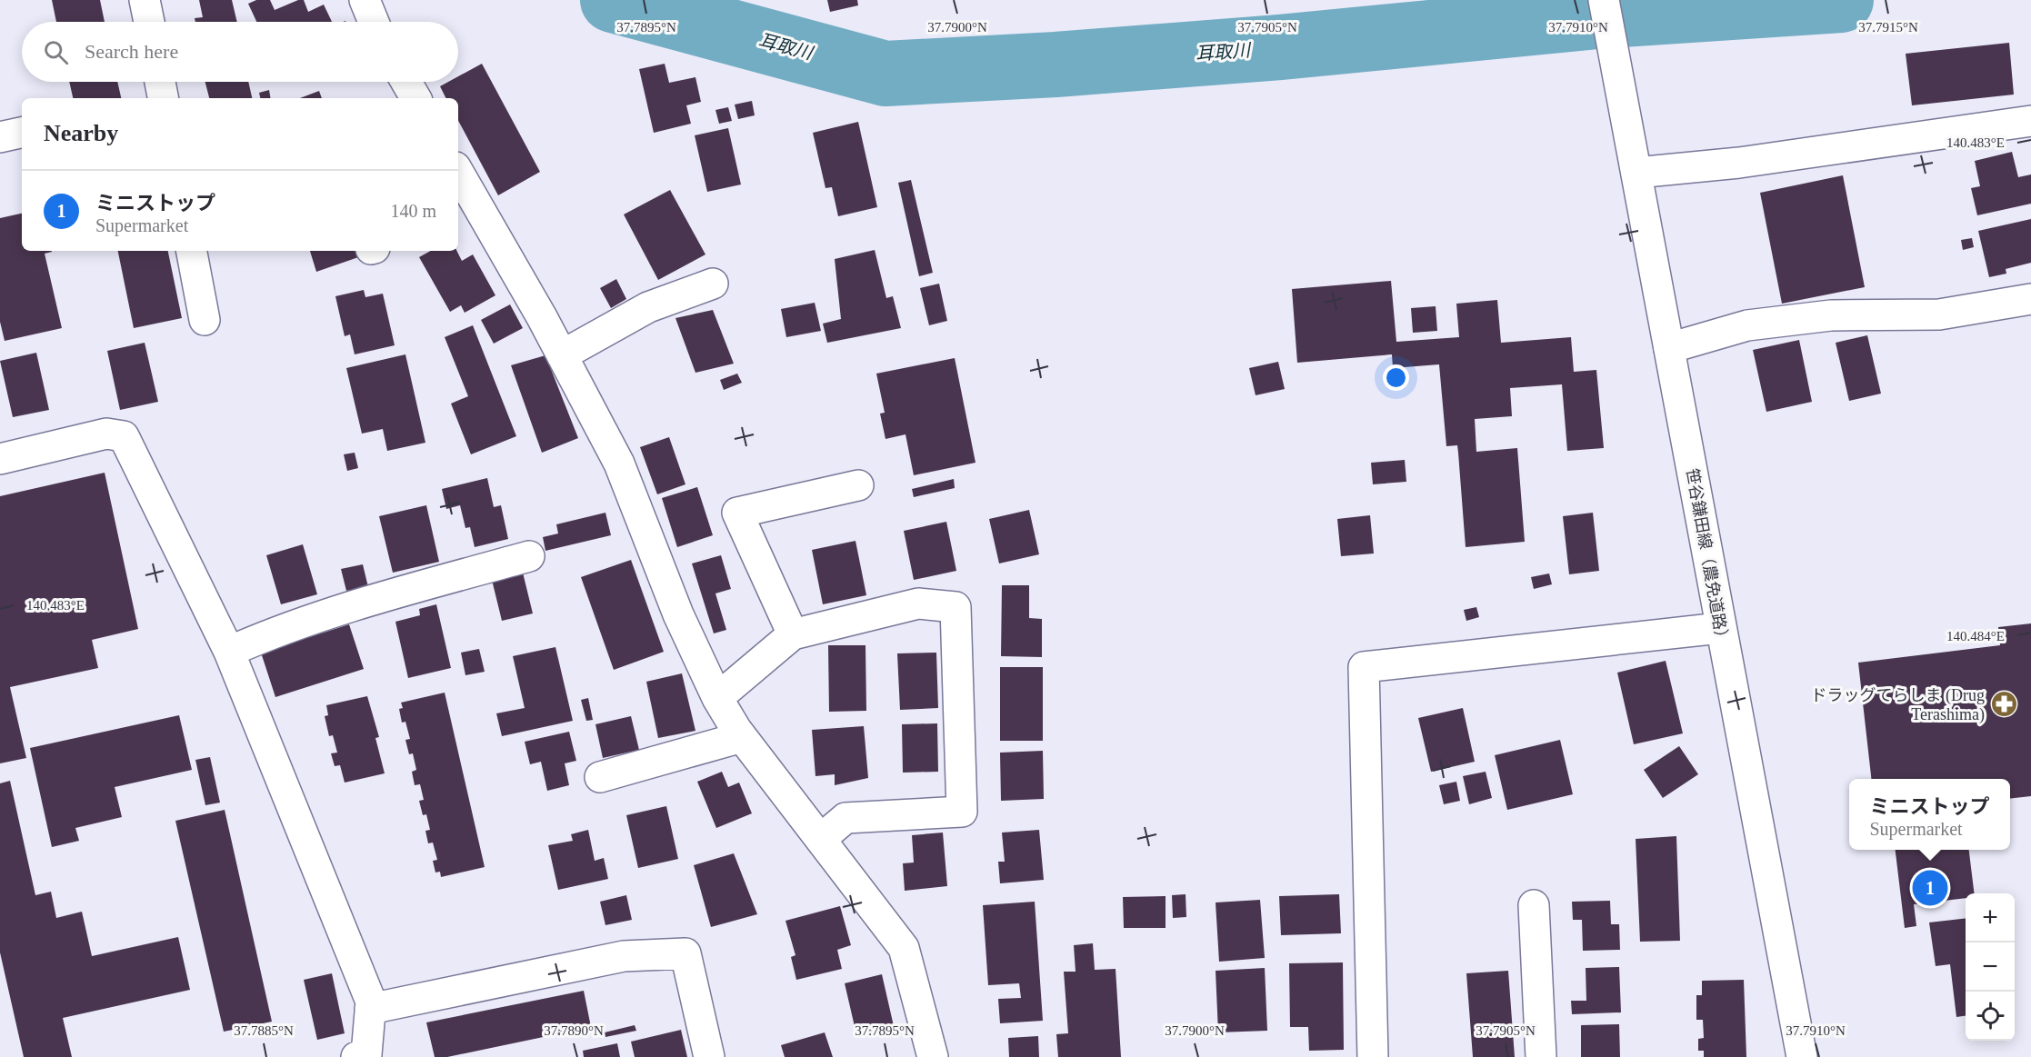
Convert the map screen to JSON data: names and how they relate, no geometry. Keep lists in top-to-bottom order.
{
  "streets": {
    "street": ["笹谷鎌田線（農免道路）"]
  },
  "water": ["耳取川"],
  "places": {
    "pharmacy": ["ドラッグてらしま (Drug Terashima)"]
  },
  "page": {
    "search": "Search here",
    "heading": "Nearby",
    "list": [
      {
        "mark": "1",
        "name": "ミニストップ",
        "note": "Supermarket",
        "value": "140 m"
      }
    ],
    "popup": ["ミニストップ", "Supermarket"],
    "pins": "1",
    "map_buttons": ["+", "−"]
  },
  "coordinates": [
    "37.7895°N",
    "37.7900°N",
    "37.7905°N",
    "37.7910°N",
    "37.7915°N",
    "140.483°E",
    "140.484°E",
    "37.7885°N",
    "37.7890°N"
  ]
}
